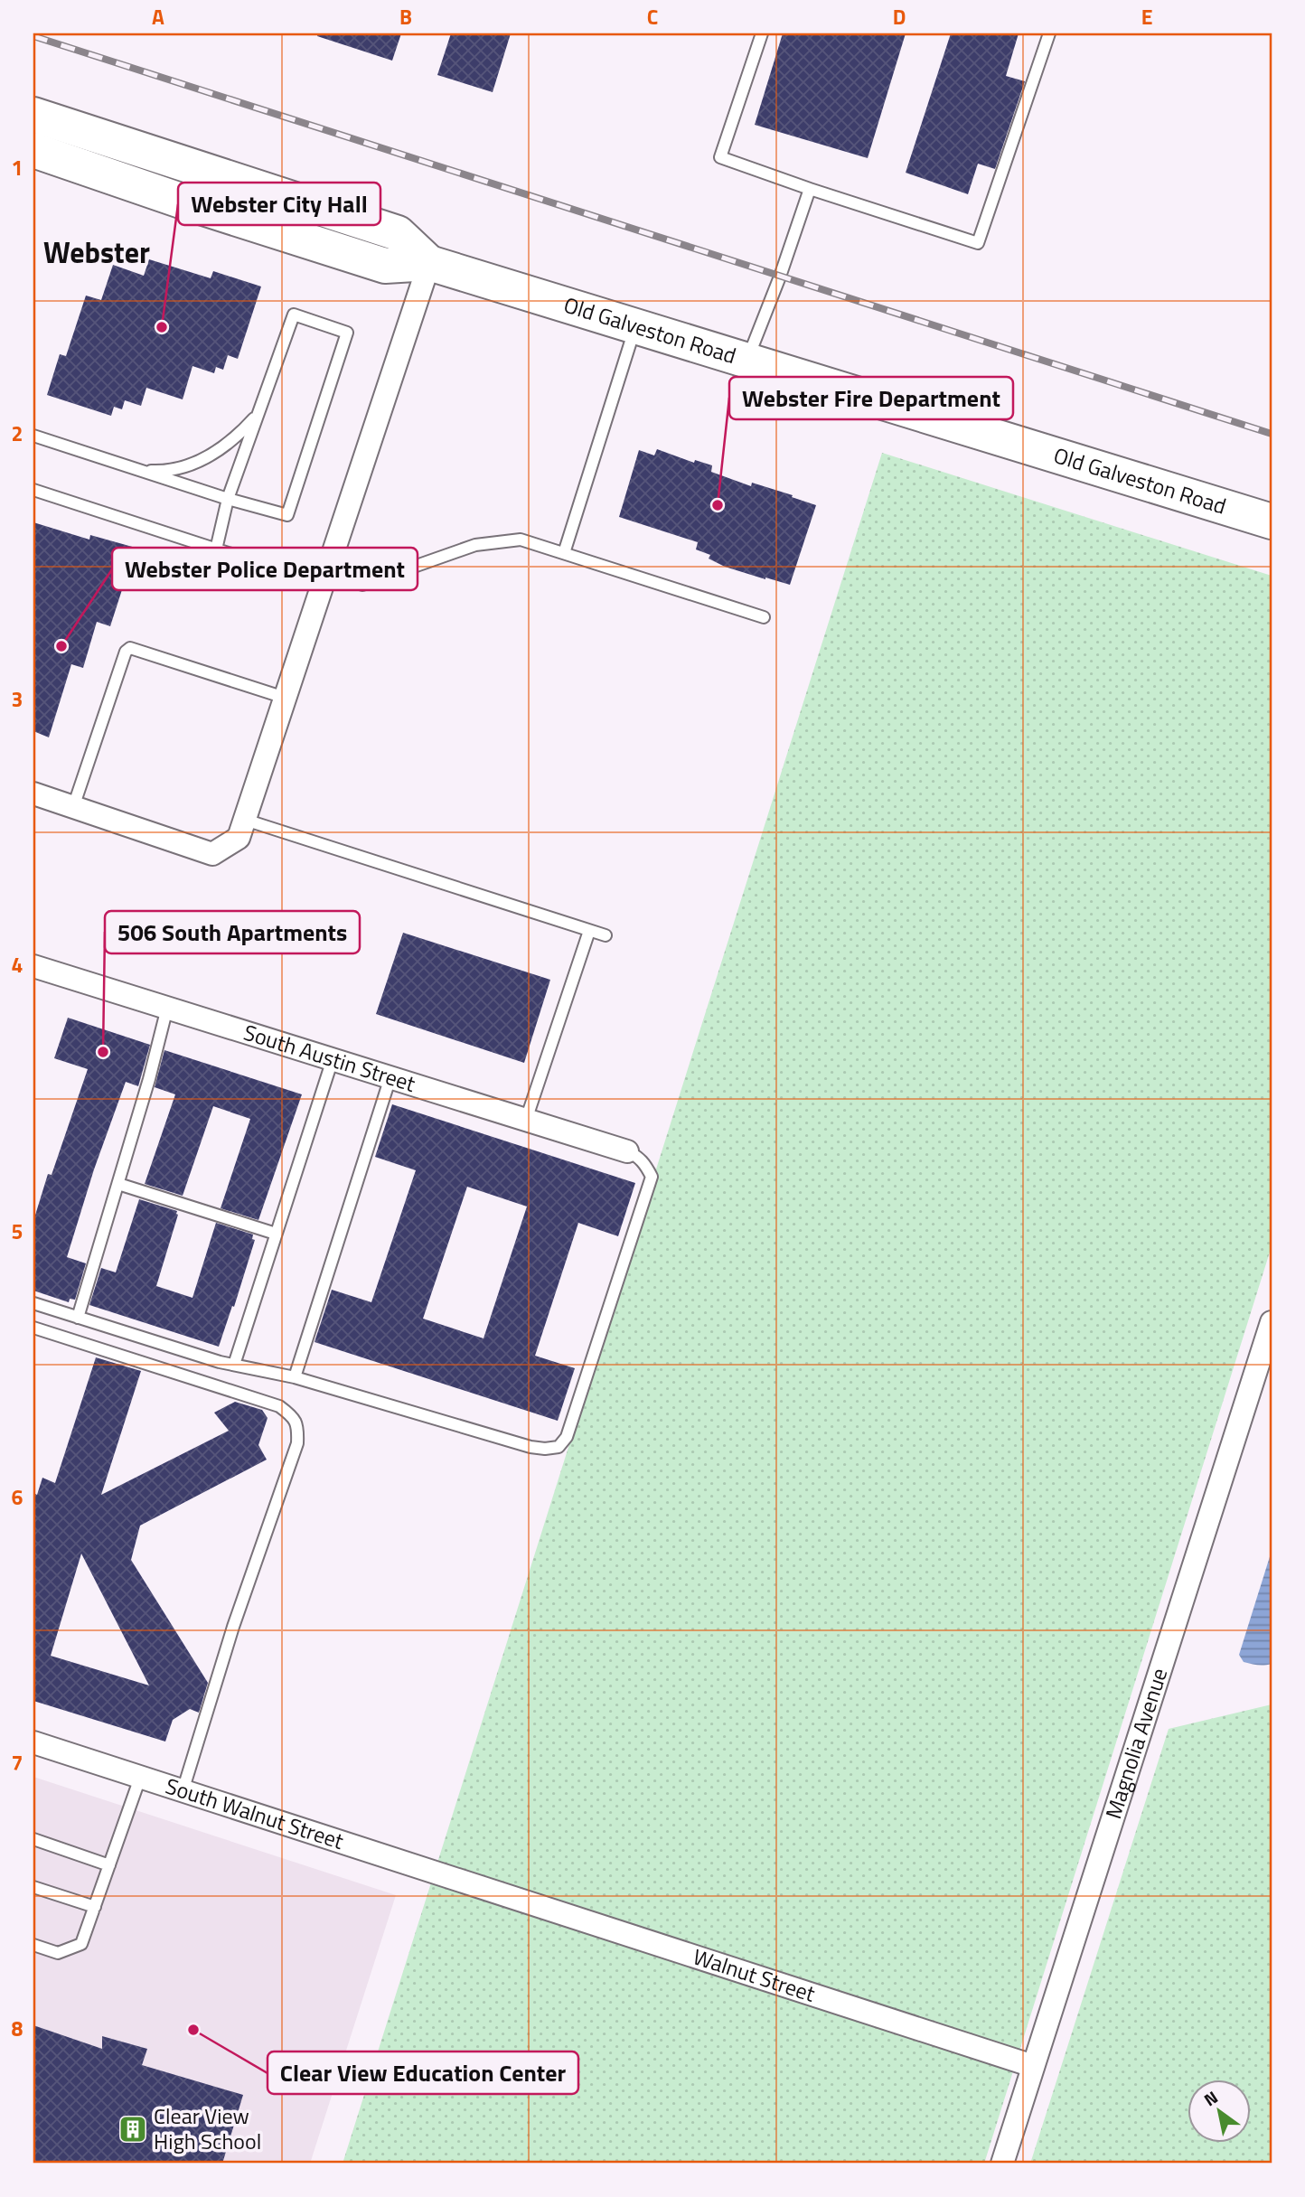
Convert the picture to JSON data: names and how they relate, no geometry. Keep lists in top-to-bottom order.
{
  "streets": {
    "main road": ["Old Galveston Road"],
    "street": [
      "South Austin Street",
      "Magnolia Avenue",
      "South Walnut Street",
      "Walnut Street"
    ]
  },
  "crossings": [
    ["Magnolia Avenue", "Walnut Street"],
    ["South Walnut Street", "Walnut Street"]
  ],
  "districts": ["Webster"],
  "places": {
    "other": [
      "Webster City Hall",
      "Webster Fire Department",
      "Webster Police Department",
      "506 South Apartments",
      "Clear View Education Center"
    ],
    "building": ["Clear View High School"]
  },
  "north": "top left",
  "grid": {
    "columns": [
      "A",
      "B",
      "C",
      "D",
      "E"
    ],
    "rows": [
      "1",
      "2",
      "3",
      "4",
      "5",
      "6",
      "7",
      "8"
    ]
  }
}
